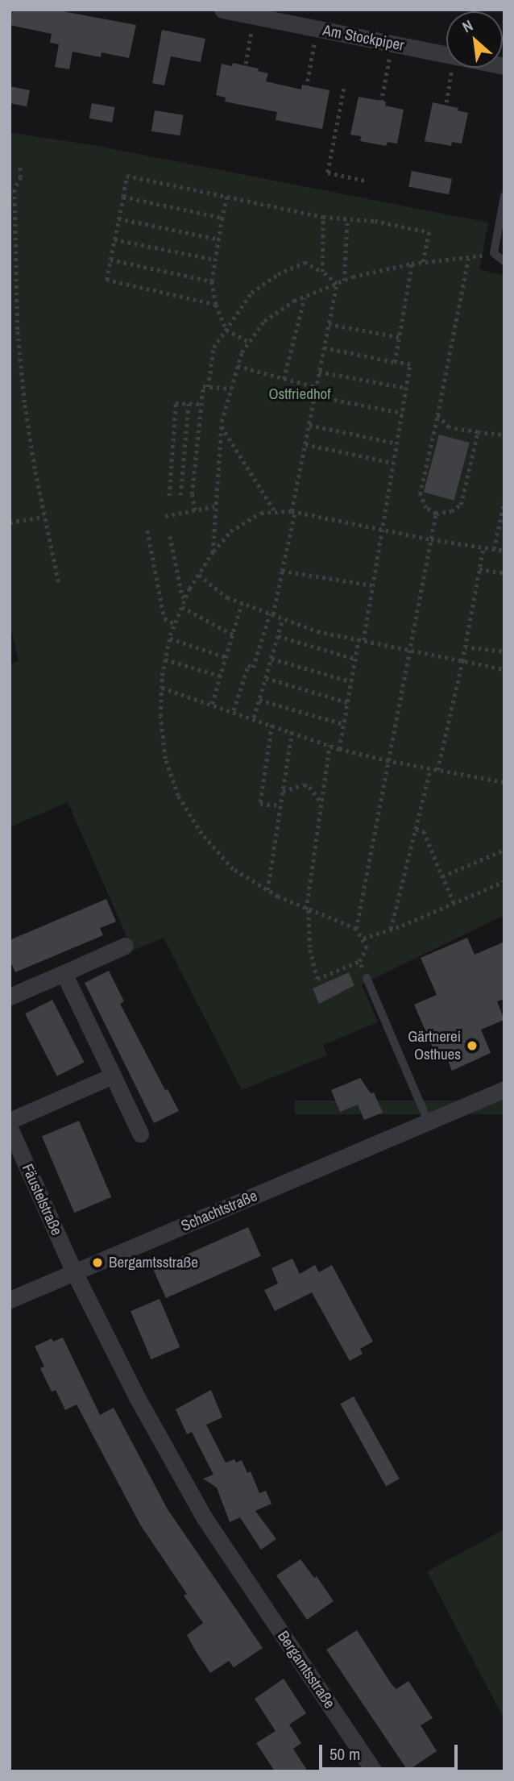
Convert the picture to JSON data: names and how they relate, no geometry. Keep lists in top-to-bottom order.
{
  "streets": {
    "street": [
      "Am Stockpiper",
      "Fäustelstraße",
      "Schachtstraße",
      "Bergamtsstraße"
    ]
  },
  "crossings": [
    ["Fäustelstraße", "Schachtstraße"],
    ["Fäustelstraße", "Bergamtsstraße"],
    ["Schachtstraße", "Bergamtsstraße"]
  ],
  "parks": ["Ostfriedhof"],
  "places": ["Gärtnerei Osthues", "Bergamtsstraße"],
  "scale_bar": "50 m",
  "north": "top left"
}
